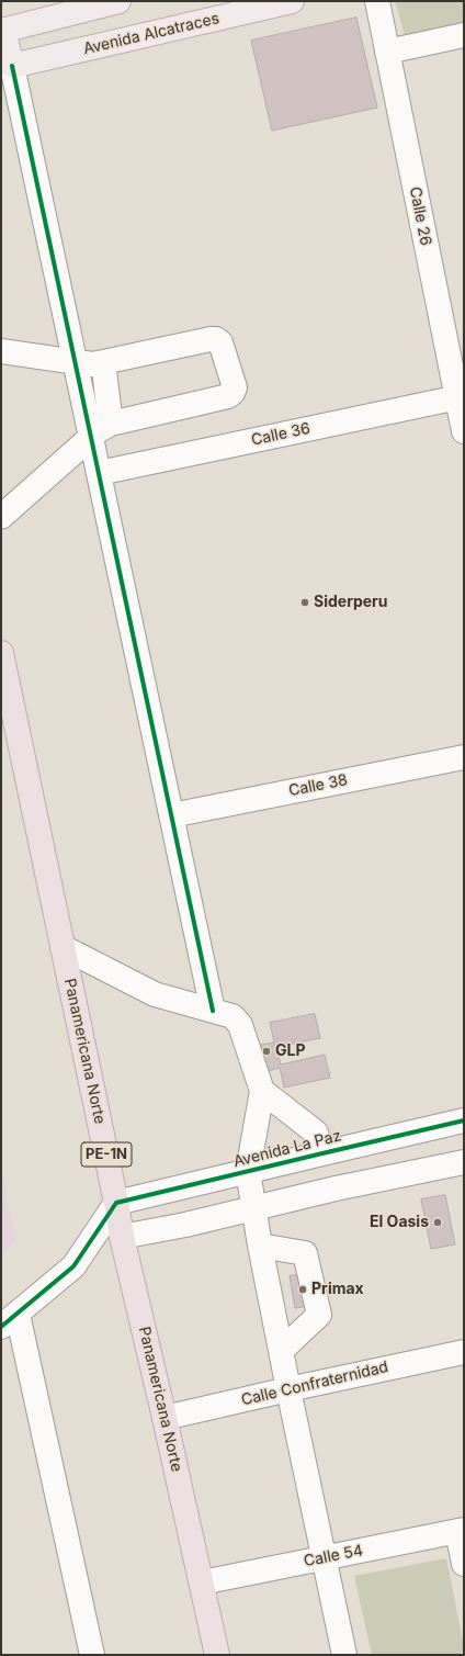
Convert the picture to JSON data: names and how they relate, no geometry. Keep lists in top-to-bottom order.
{
  "streets": {
    "highway": ["Panamericana Norte", "PE-1N"],
    "main road": ["Avenida Alcatraces"],
    "street": [
      "Calle 26",
      "Calle 36",
      "Calle 38",
      "Avenida La Paz",
      "Calle Confraternidad",
      "Calle 54"
    ]
  },
  "crossings": [
    ["Calle 26", "Calle 36"],
    ["Panamericana Norte", "Avenida La Paz"],
    ["Panamericana Norte", "Calle Confraternidad"],
    ["Panamericana Norte", "Calle 54"]
  ],
  "places": [
    "Siderperu",
    "GLP",
    "El Oasis",
    "Primax"
  ]
}
